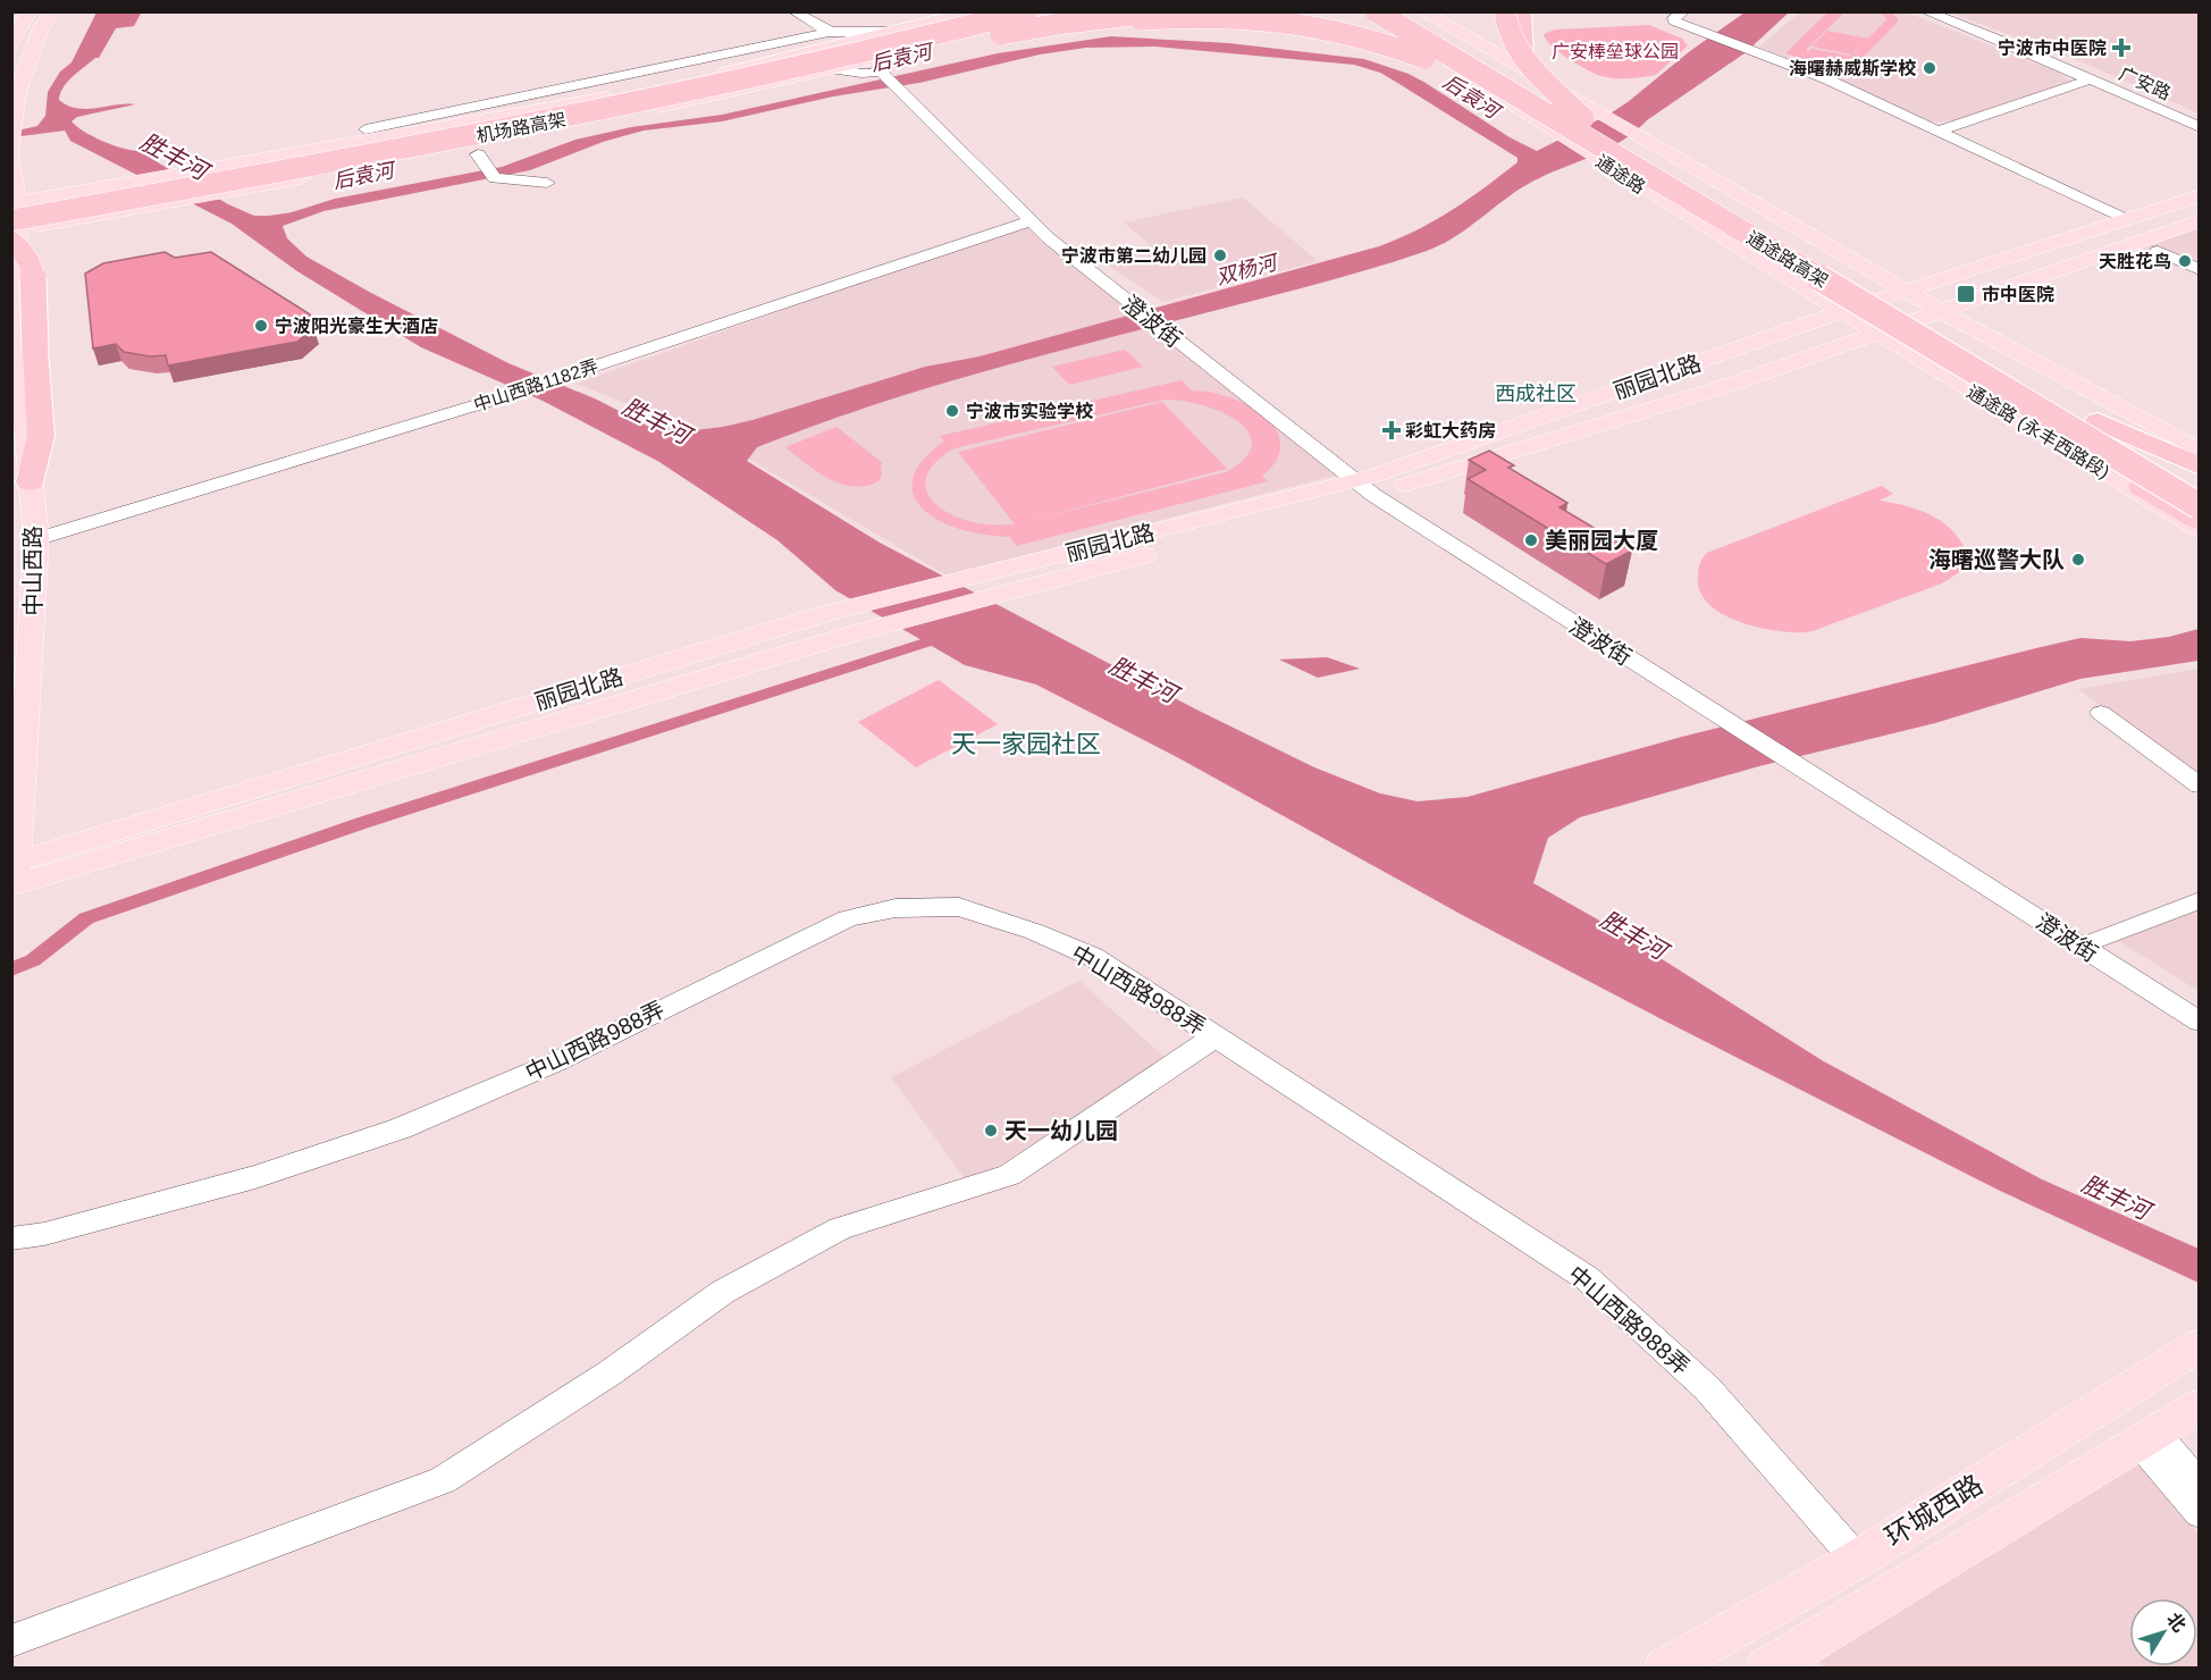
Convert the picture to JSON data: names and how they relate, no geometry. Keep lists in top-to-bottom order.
{
  "streets": {
    "highway": ["机场路高架", "通途路高架"],
    "main road": [
      "通途路",
      "丽园北路",
      "通途路 (永丰西路段)",
      "中山西路",
      "环城西路"
    ],
    "street": [
      "广安路",
      "澄波街",
      "中山西路1182弄",
      "中山西路988弄"
    ]
  },
  "crossings": [
    ["机场路高架", "中山西路"],
    ["通途路", "通途路高架"],
    ["通途路", "丽园北路"],
    ["通途路", "通途路 (永丰西路段)"],
    ["澄波街", "丽园北路"],
    ["澄波街", "中山西路1182弄"],
    ["丽园北路", "通途路 (永丰西路段)"],
    ["丽园北路", "中山西路"],
    ["中山西路1182弄", "中山西路"],
    ["中山西路988弄", "环城西路"]
  ],
  "districts": ["西成社区", "天一家园社区"],
  "water": ["后袁河", "胜丰河", "双杨河"],
  "parks": ["广安棒垒球公园"],
  "places": {
    "health": ["宁波市中医院", "彩虹大药房"],
    "other": [
      "海曙赫威斯学校",
      "宁波市第二幼儿园",
      "天胜花鸟",
      "宁波阳光豪生大酒店",
      "宁波市实验学校",
      "美丽园大厦",
      "海曙巡警大队",
      "天一幼儿园"
    ],
    "transit": ["市中医院"]
  },
  "north": "top right"
}
